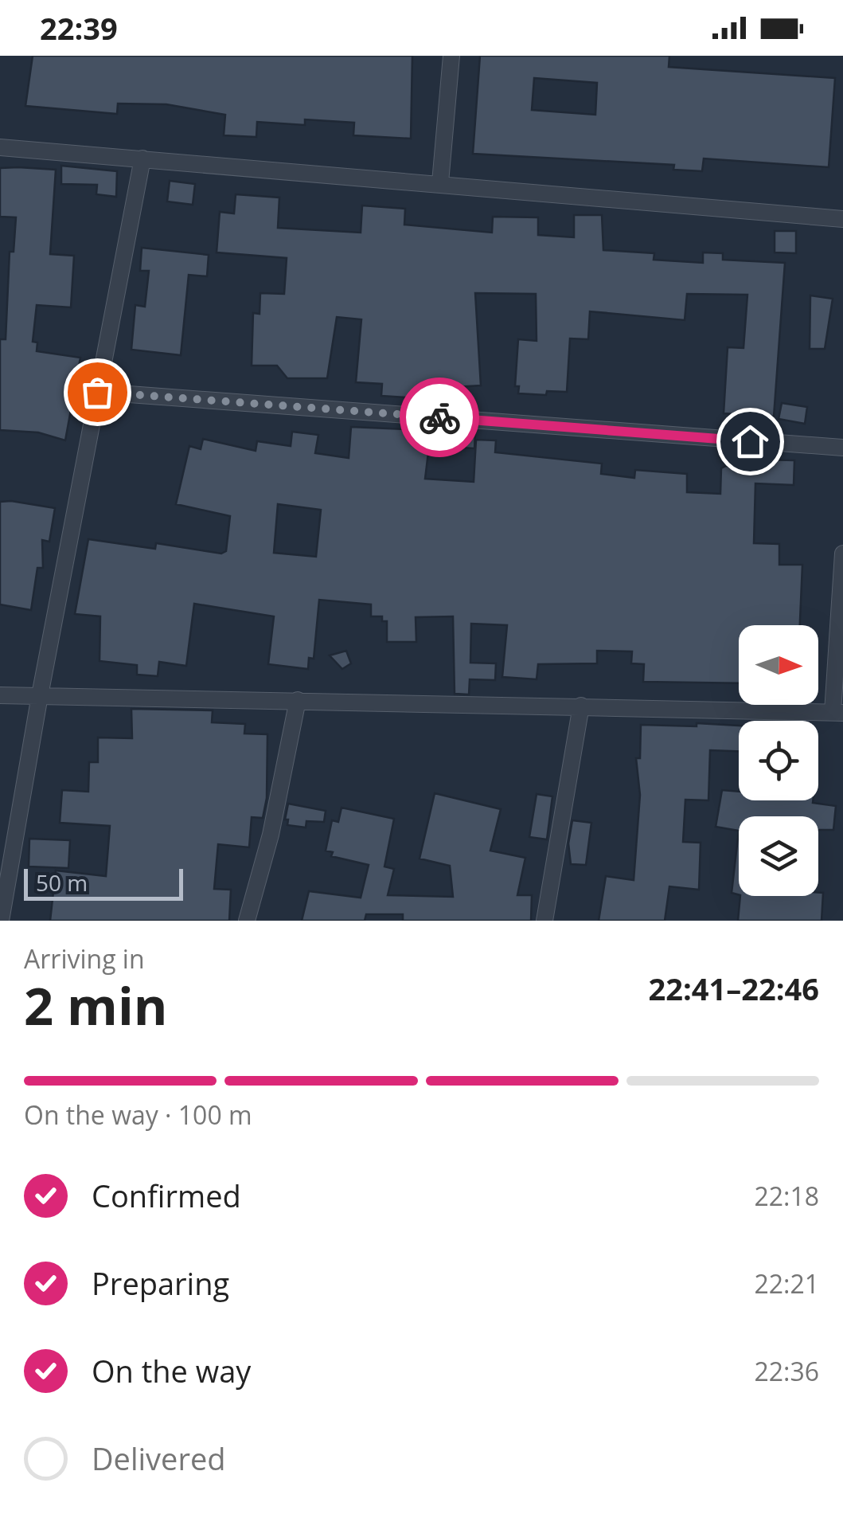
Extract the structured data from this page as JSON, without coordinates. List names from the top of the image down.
{
  "scale_bar": "50 m",
  "north": "right",
  "page": {
    "status": "22:39",
    "scale": "50 m",
    "heading": ["2 min", "Arriving in", "22:41–22:46"],
    "bar": "On the way · 100 m",
    "list": [
      ["Confirmed", "22:18"],
      ["Preparing", "22:21"],
      ["On the way", "22:36"],
      "Delivered"
    ]
  }
}
